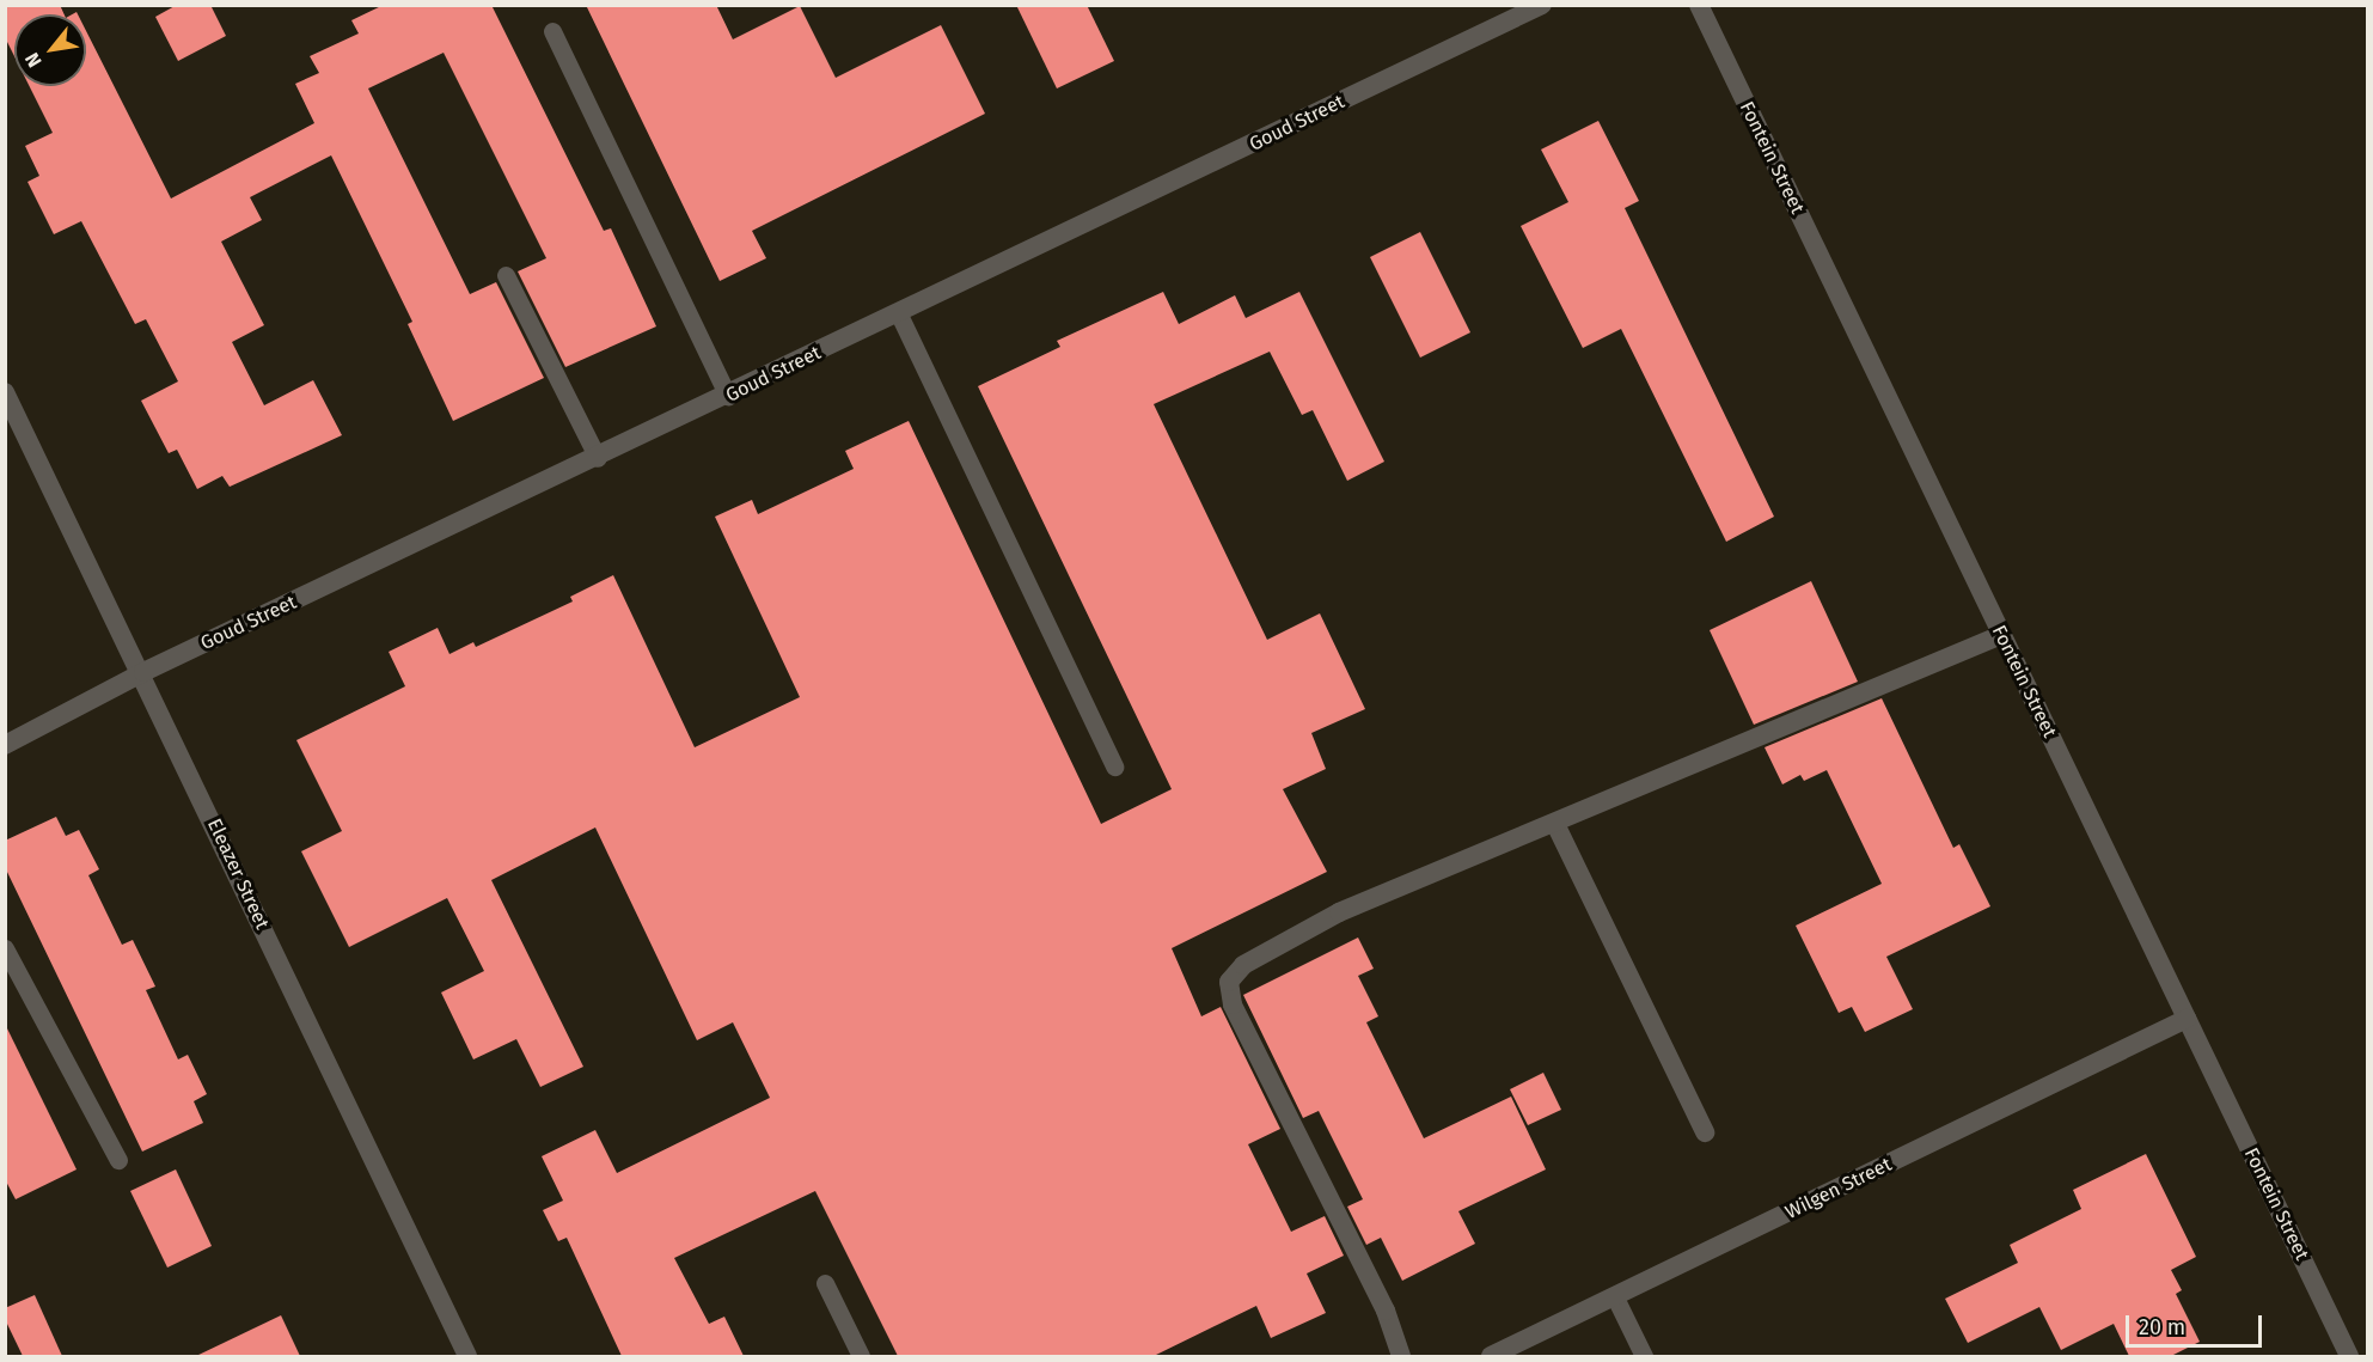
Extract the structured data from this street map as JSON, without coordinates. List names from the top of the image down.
{
  "streets": {
    "street": [
      "Goud Street",
      "Fontein Street",
      "Eleazer Street",
      "Wilgen Street"
    ]
  },
  "crossings": [
    ["Goud Street", "Eleazer Street"],
    ["Fontein Street", "Wilgen Street"]
  ],
  "scale_bar": "20 m",
  "north": "bottom left"
}
